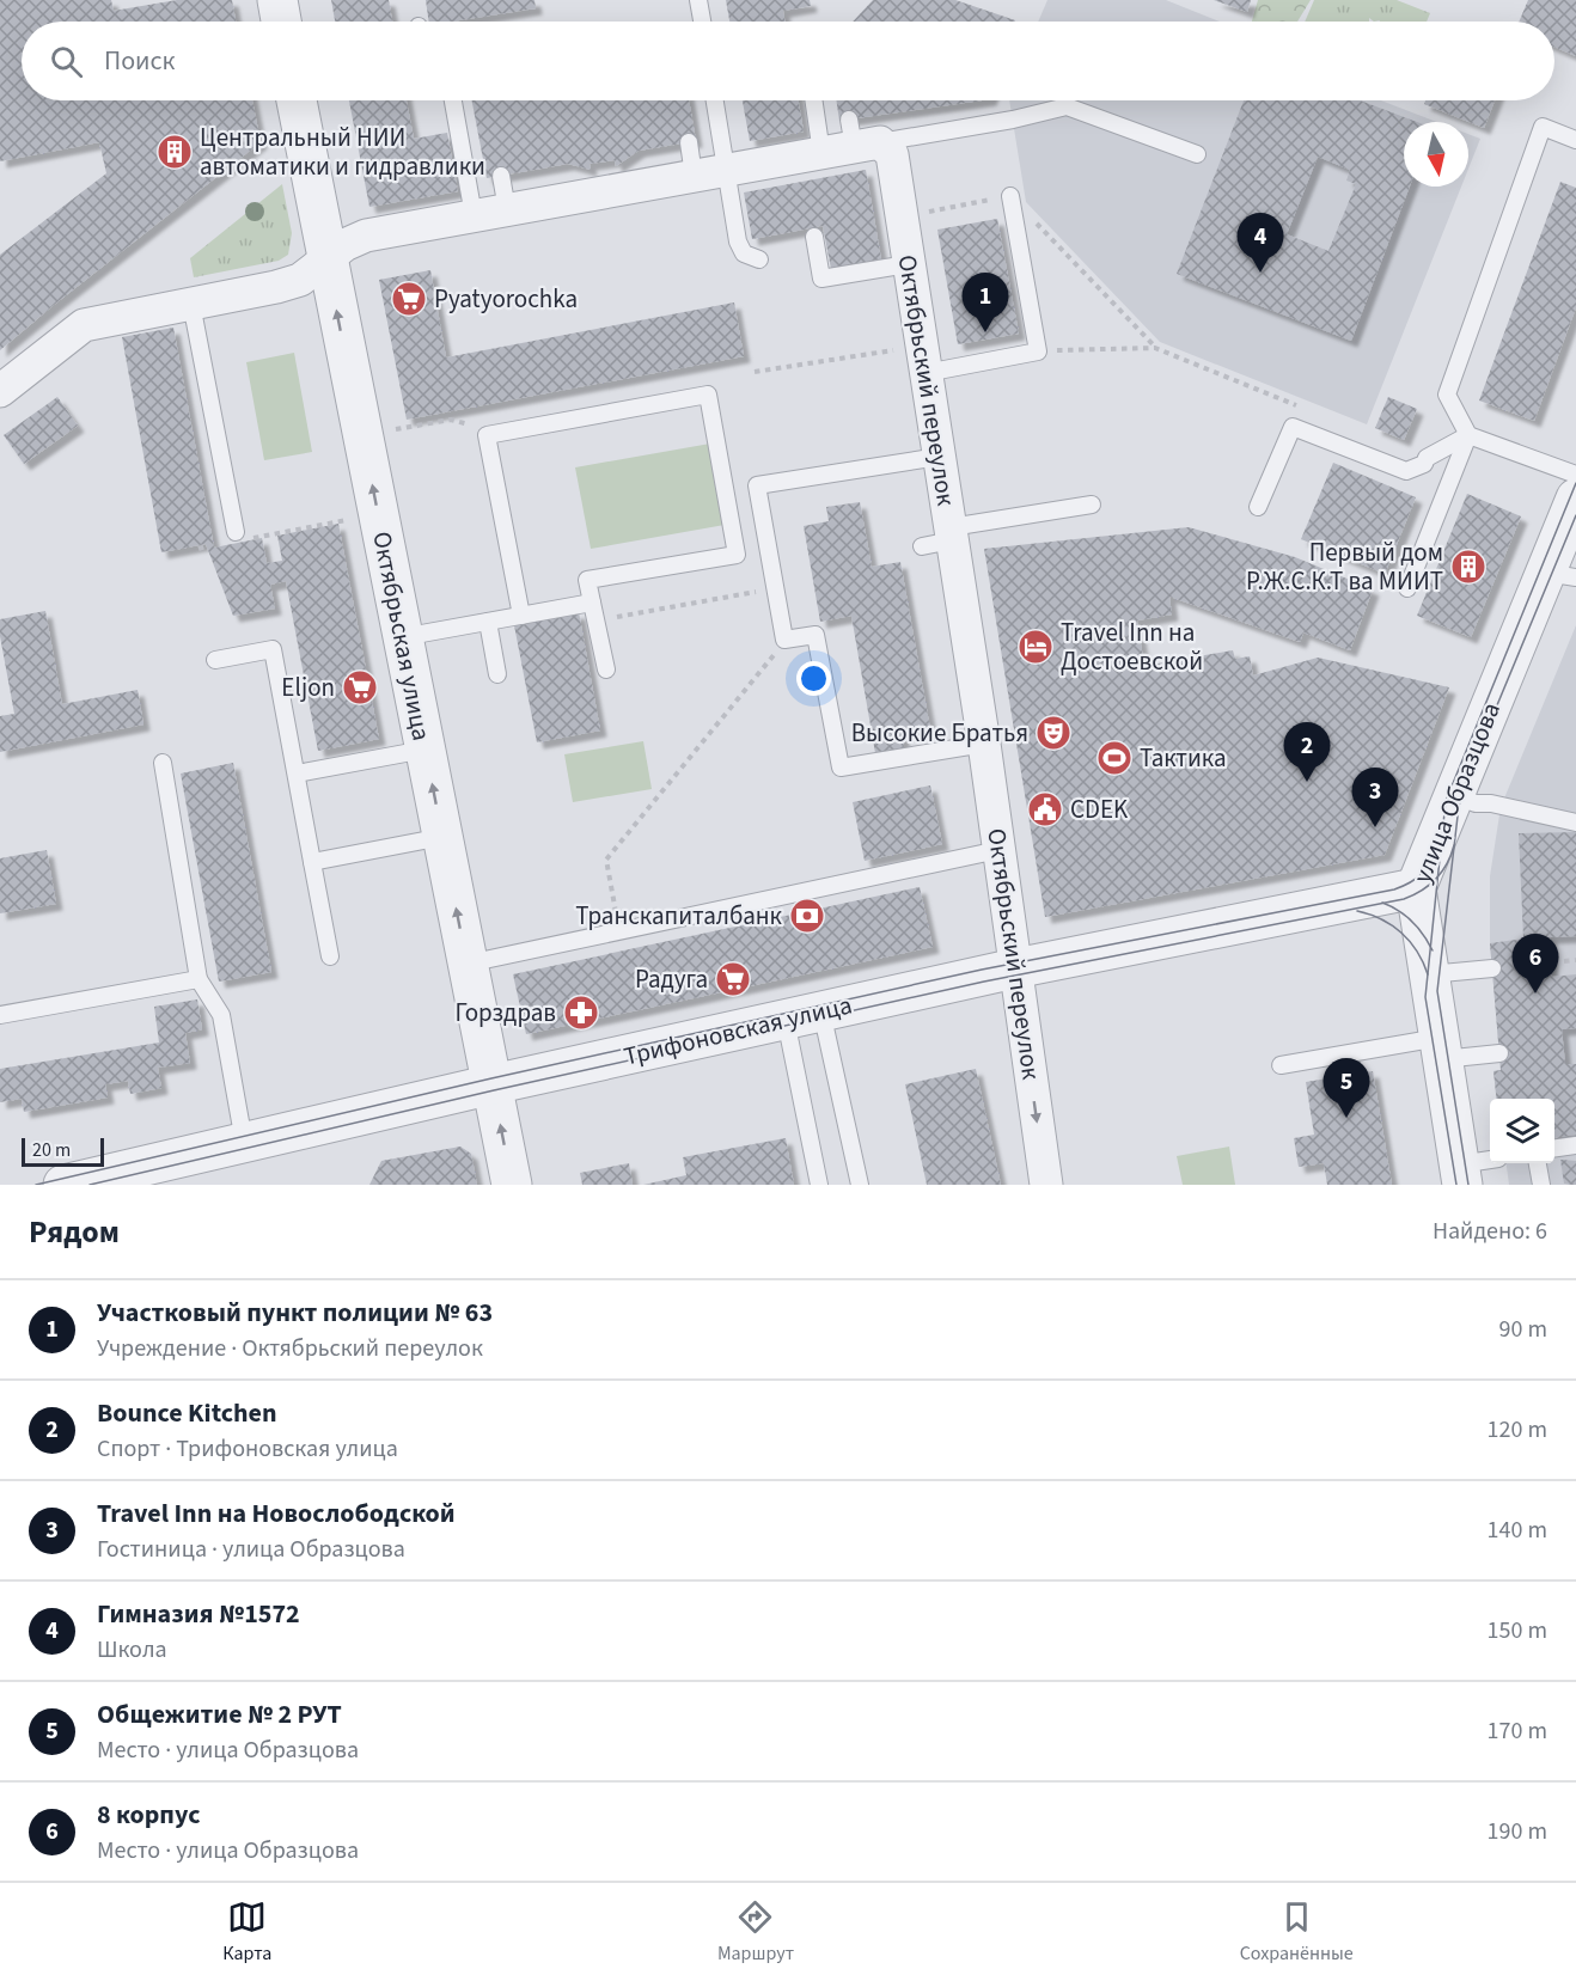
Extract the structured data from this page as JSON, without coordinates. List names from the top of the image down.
{
  "streets": {
    "street": [
      "Октябрьский переулок",
      "Октябрьская улица",
      "улица Образцова",
      "Трифоновская улица"
    ]
  },
  "crossings": [
    ["Октябрьский переулок", "Трифоновская улица"],
    ["Октябрьская улица", "Трифоновская улица"],
    ["улица Образцова", "Трифоновская улица"]
  ],
  "one_way": ["Октябрьская улица"],
  "places": {
    "building": ["Центральный НИИ автоматики и гидравлики", "Первый дом Р.Ж.С.К.Т ва МИИТ"],
    "supermarket": ["Pyatyorochka", "Eljon", "Радуга"],
    "hotel": ["Travel Inn на Достоевской"],
    "theatre": ["Высокие Братья"],
    "sports": ["Тактика"],
    "public building": ["CDEK"],
    "bank": ["Транскапиталбанк"],
    "pharmacy": ["Горздрав"]
  },
  "scale_bar": "20 m",
  "north": "bottom",
  "page": {
    "search": "Поиск",
    "pins": [
      "4",
      "1",
      "2",
      "3",
      "6",
      "5"
    ],
    "scale": "20 m",
    "heading": ["Рядом", "Найдено: 6"],
    "list": [
      {
        "mark": "1",
        "name": "Участковый пункт полиции № 63",
        "note": "Учреждение · Октябрьский переулок",
        "value": "90 m"
      },
      {
        "mark": "2",
        "name": "Bounce Kitchen",
        "note": "Спорт · Трифоновская улица",
        "value": "120 m"
      },
      {
        "mark": "3",
        "name": "Travel Inn на Новослободской",
        "note": "Гостиница · улица Образцова",
        "value": "140 m"
      },
      {
        "mark": "4",
        "name": "Гимназия №1572",
        "note": "Школа",
        "value": "150 m"
      },
      {
        "mark": "5",
        "name": "Общежитие № 2 РУТ",
        "note": "Место · улица Образцова",
        "value": "170 m"
      },
      {
        "mark": "6",
        "name": "8 корпус",
        "note": "Место · улица Образцова",
        "value": "190 m"
      }
    ],
    "nav": ["Карта", "Маршрут", "Сохранённые"]
  }
}
